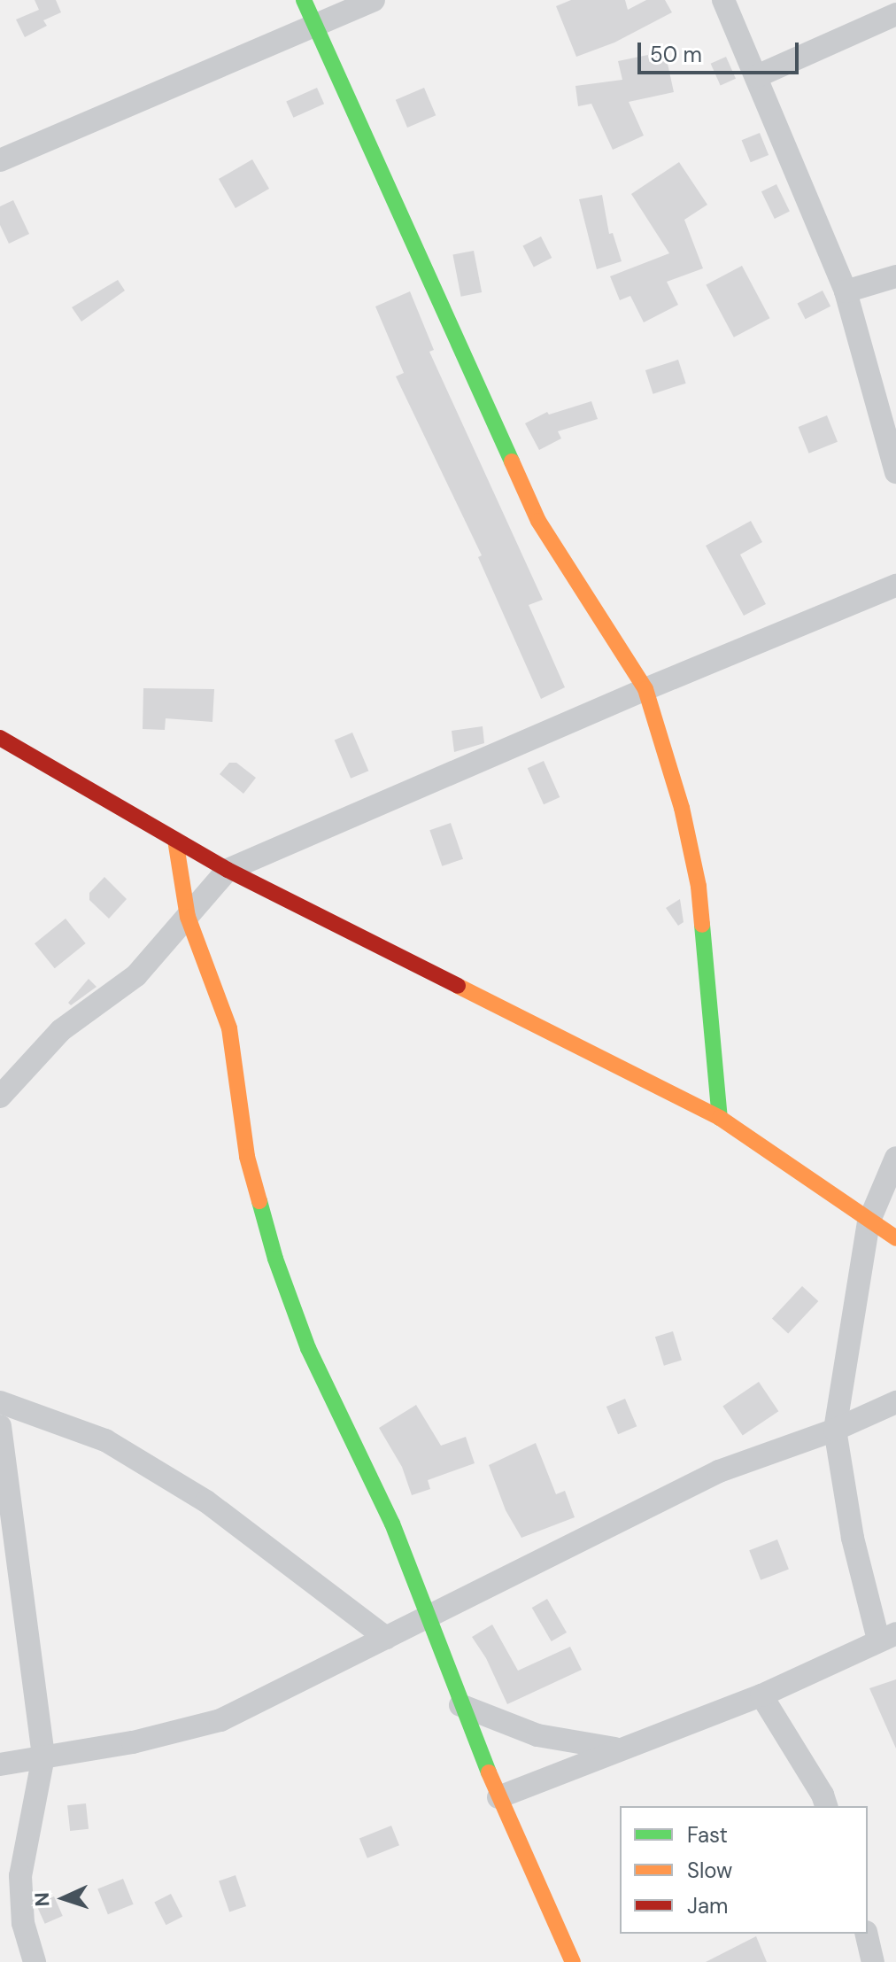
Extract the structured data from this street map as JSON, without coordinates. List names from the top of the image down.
{
  "legend": ["Fast", "Slow", "Jam"],
  "scale_bar": "50 m",
  "north": "left"
}
